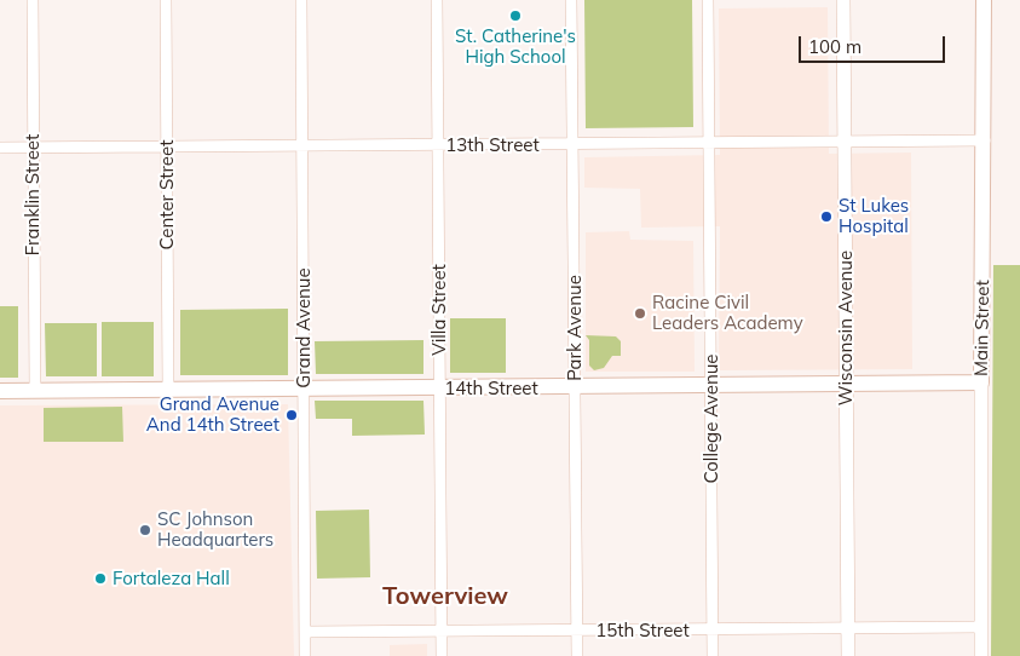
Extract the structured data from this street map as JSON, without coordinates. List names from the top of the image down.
{
  "streets": {
    "main road": ["Main Street", "14th Street"],
    "street": [
      "13th Street",
      "Franklin Street",
      "Center Street",
      "Villa Street",
      "Grand Avenue",
      "Park Avenue",
      "Wisconsin Avenue",
      "College Avenue",
      "15th Street"
    ]
  },
  "crossings": [
    ["13th Street", "Franklin Street"],
    ["13th Street", "Center Street"],
    ["13th Street", "Villa Street"],
    ["13th Street", "Grand Avenue"],
    ["13th Street", "Park Avenue"],
    ["13th Street", "Wisconsin Avenue"],
    ["13th Street", "Main Street"],
    ["13th Street", "College Avenue"],
    ["Franklin Street", "14th Street"],
    ["Center Street", "14th Street"],
    ["Villa Street", "14th Street"],
    ["Villa Street", "15th Street"],
    ["Grand Avenue", "14th Street"],
    ["Grand Avenue", "15th Street"],
    ["Park Avenue", "14th Street"],
    ["Park Avenue", "15th Street"],
    ["Wisconsin Avenue", "14th Street"],
    ["Wisconsin Avenue", "15th Street"],
    ["Main Street", "14th Street"],
    ["Main Street", "15th Street"],
    ["14th Street", "College Avenue"],
    ["College Avenue", "15th Street"]
  ],
  "districts": ["Towerview"],
  "places": [
    "St. Catherine's High School",
    "St Lukes Hospital",
    "Racine Civil Leaders Academy",
    "Grand Avenue And 14th Street",
    "SC Johnson Headquarters",
    "Fortaleza Hall"
  ],
  "scale_bar": "100 m"
}
